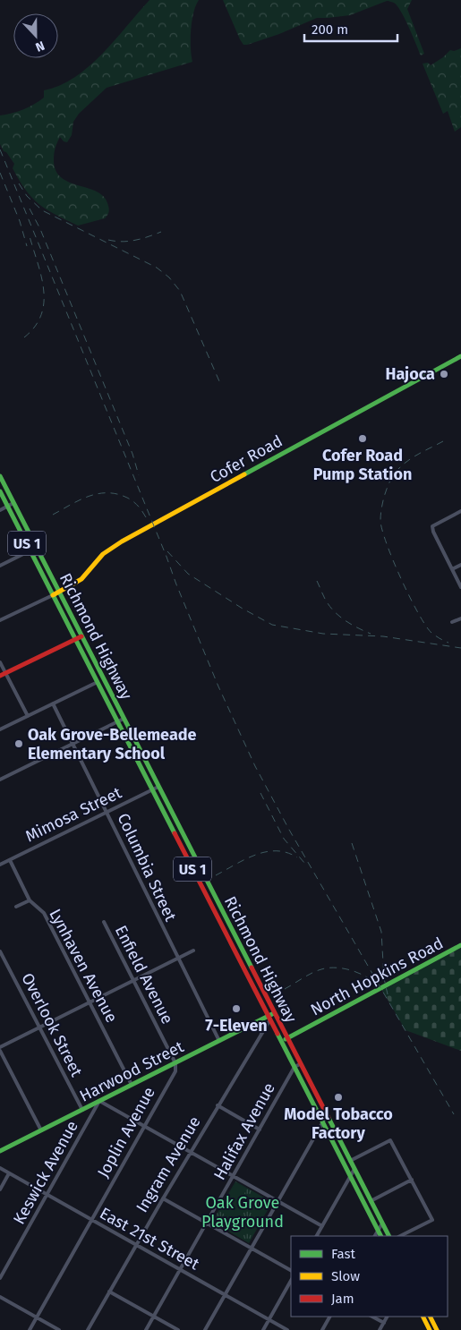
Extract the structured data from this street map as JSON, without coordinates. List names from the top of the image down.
{
  "streets": {
    "main road": [
      "Cofer Road",
      "US 1",
      "Richmond Highway",
      "North Hopkins Road",
      "Harwood Street"
    ],
    "street": [
      "Mimosa Street",
      "Columbia Street",
      "Lynhaven Avenue",
      "Enfield Avenue",
      "Overlook Street",
      "Halifax Avenue",
      "Joplin Avenue",
      "Ingram Avenue",
      "Keswick Avenue",
      "East 21st Street"
    ]
  },
  "crossings": [
    ["Cofer Road", "Richmond Highway"],
    ["Richmond Highway", "Mimosa Street"],
    ["Richmond Highway", "North Hopkins Road"],
    ["Richmond Highway", "Harwood Street"],
    ["Richmond Highway", "Halifax Avenue"],
    ["Richmond Highway", "Ingram Avenue"],
    ["Mimosa Street", "Columbia Street"],
    ["Mimosa Street", "Lynhaven Avenue"],
    ["Columbia Street", "Harwood Street"],
    ["Lynhaven Avenue", "Harwood Street"],
    ["Enfield Avenue", "Harwood Street"],
    ["Enfield Avenue", "Joplin Avenue"],
    ["Overlook Street", "Harwood Street"],
    ["Harwood Street", "Joplin Avenue"],
    ["Harwood Street", "Ingram Avenue"],
    ["Harwood Street", "Keswick Avenue"],
    ["Halifax Avenue", "East 21st Street"],
    ["Joplin Avenue", "East 21st Street"],
    ["Ingram Avenue", "East 21st Street"],
    ["Keswick Avenue", "East 21st Street"]
  ],
  "parks": ["Oak Grove Playground"],
  "places": [
    "Hajoca",
    "Cofer Road Pump Station",
    "Oak Grove-Bellemeade Elementary School",
    "7-Eleven",
    "Model Tobacco Factory"
  ],
  "legend": ["Fast", "Slow", "Jam"],
  "scale_bar": "200 m",
  "north": "bottom"
}
